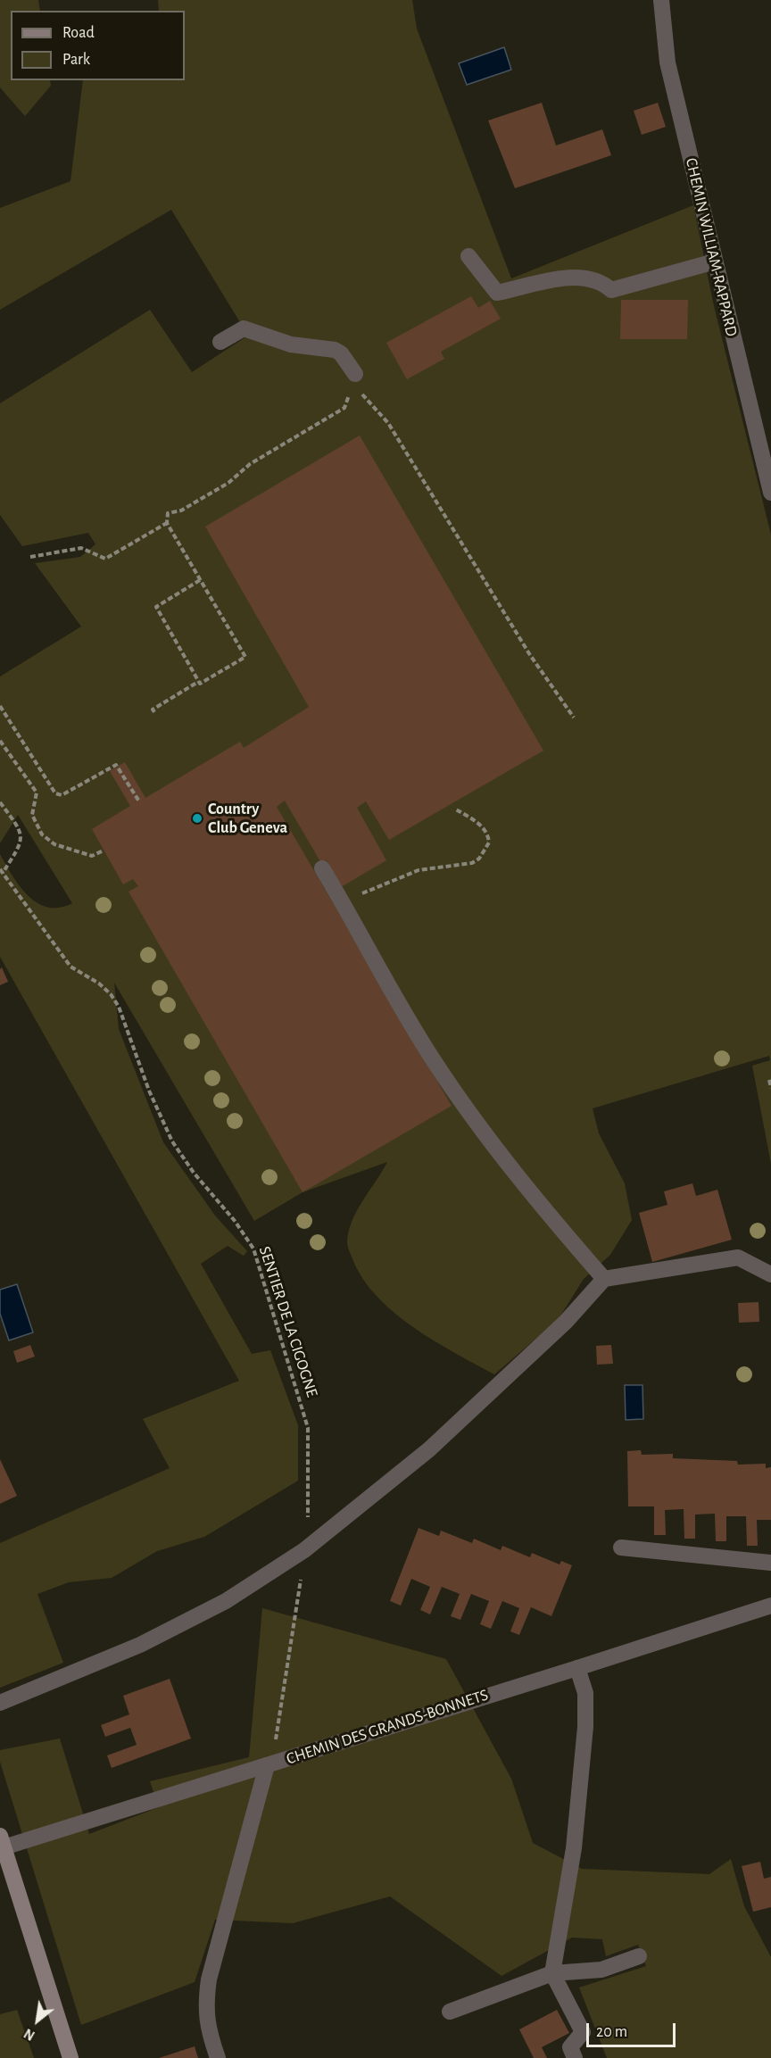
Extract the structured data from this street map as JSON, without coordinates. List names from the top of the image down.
{
  "streets": {
    "street": ["CHEMIN WILLIAM-RAPPARD", "CHEMIN DES GRANDS-BONNETS"],
    "path": ["SENTIER DE LA CIGOGNE"]
  },
  "crossings": [
    ["SENTIER DE LA CIGOGNE", "CHEMIN DES GRANDS-BONNETS"]
  ],
  "places": ["Country Club Geneva"],
  "legend": ["Road", "Park"],
  "scale_bar": "20 m",
  "north": "bottom left"
}
